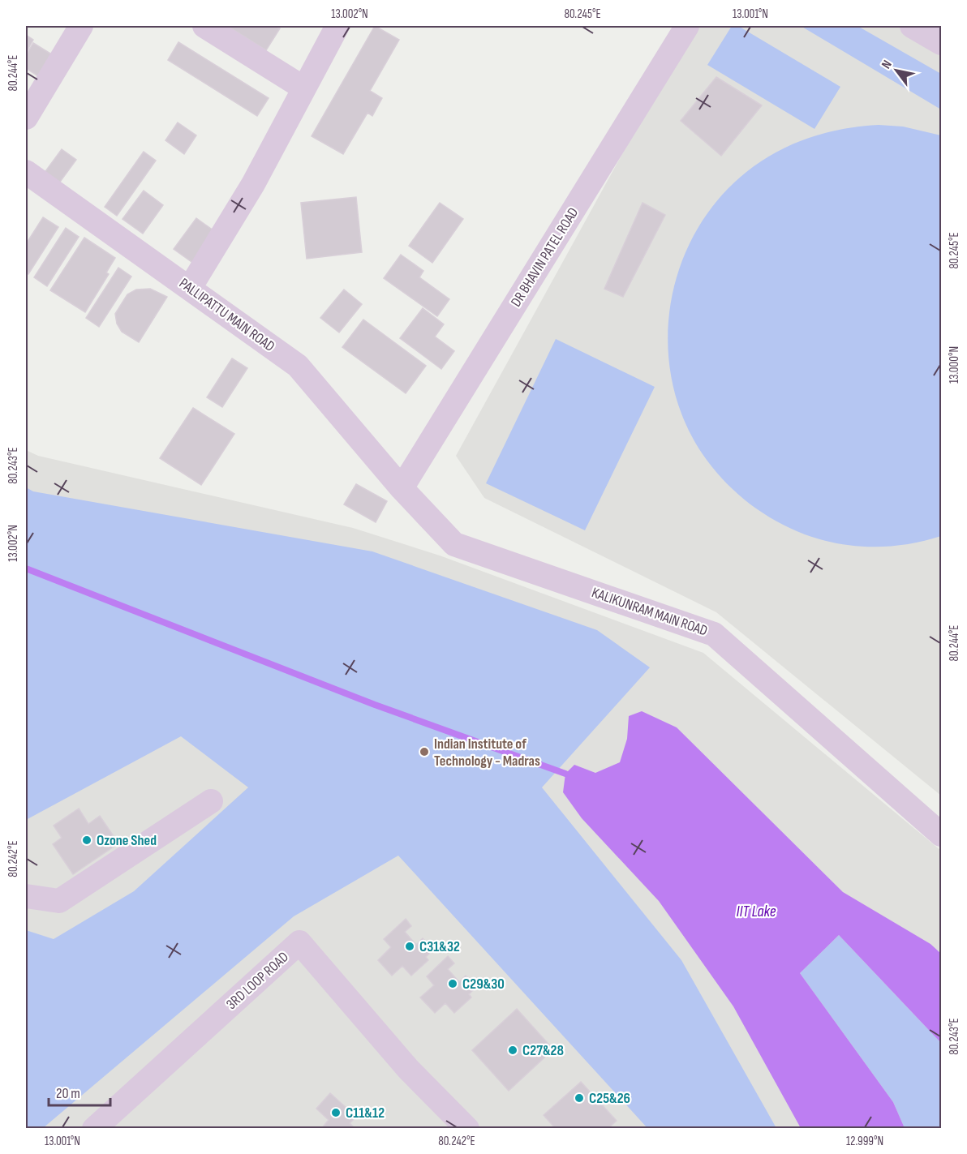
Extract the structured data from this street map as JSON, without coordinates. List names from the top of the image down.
{
  "streets": {
    "street": [
      "DR BHAVIN PATEL ROAD",
      "PALLIPATTU MAIN ROAD",
      "KALIKUNRAM MAIN ROAD",
      "3RD LOOP ROAD"
    ]
  },
  "crossings": [
    ["DR BHAVIN PATEL ROAD", "PALLIPATTU MAIN ROAD"],
    ["DR BHAVIN PATEL ROAD", "KALIKUNRAM MAIN ROAD"],
    ["PALLIPATTU MAIN ROAD", "KALIKUNRAM MAIN ROAD"]
  ],
  "water": ["IIT Lake"],
  "places": [
    "Indian Institute of Technology - Madras",
    "Ozone Shed",
    "C31&32",
    "C29&30",
    "C27&28",
    "C25&26",
    "C11&12"
  ],
  "scale_bar": "20 m",
  "north": "top left",
  "coordinates": [
    "13.002°N",
    "80.245°E",
    "13.001°N",
    "80.244°E",
    "13.000°N",
    "80.243°E",
    "80.242°E",
    "12.999°N"
  ]
}
